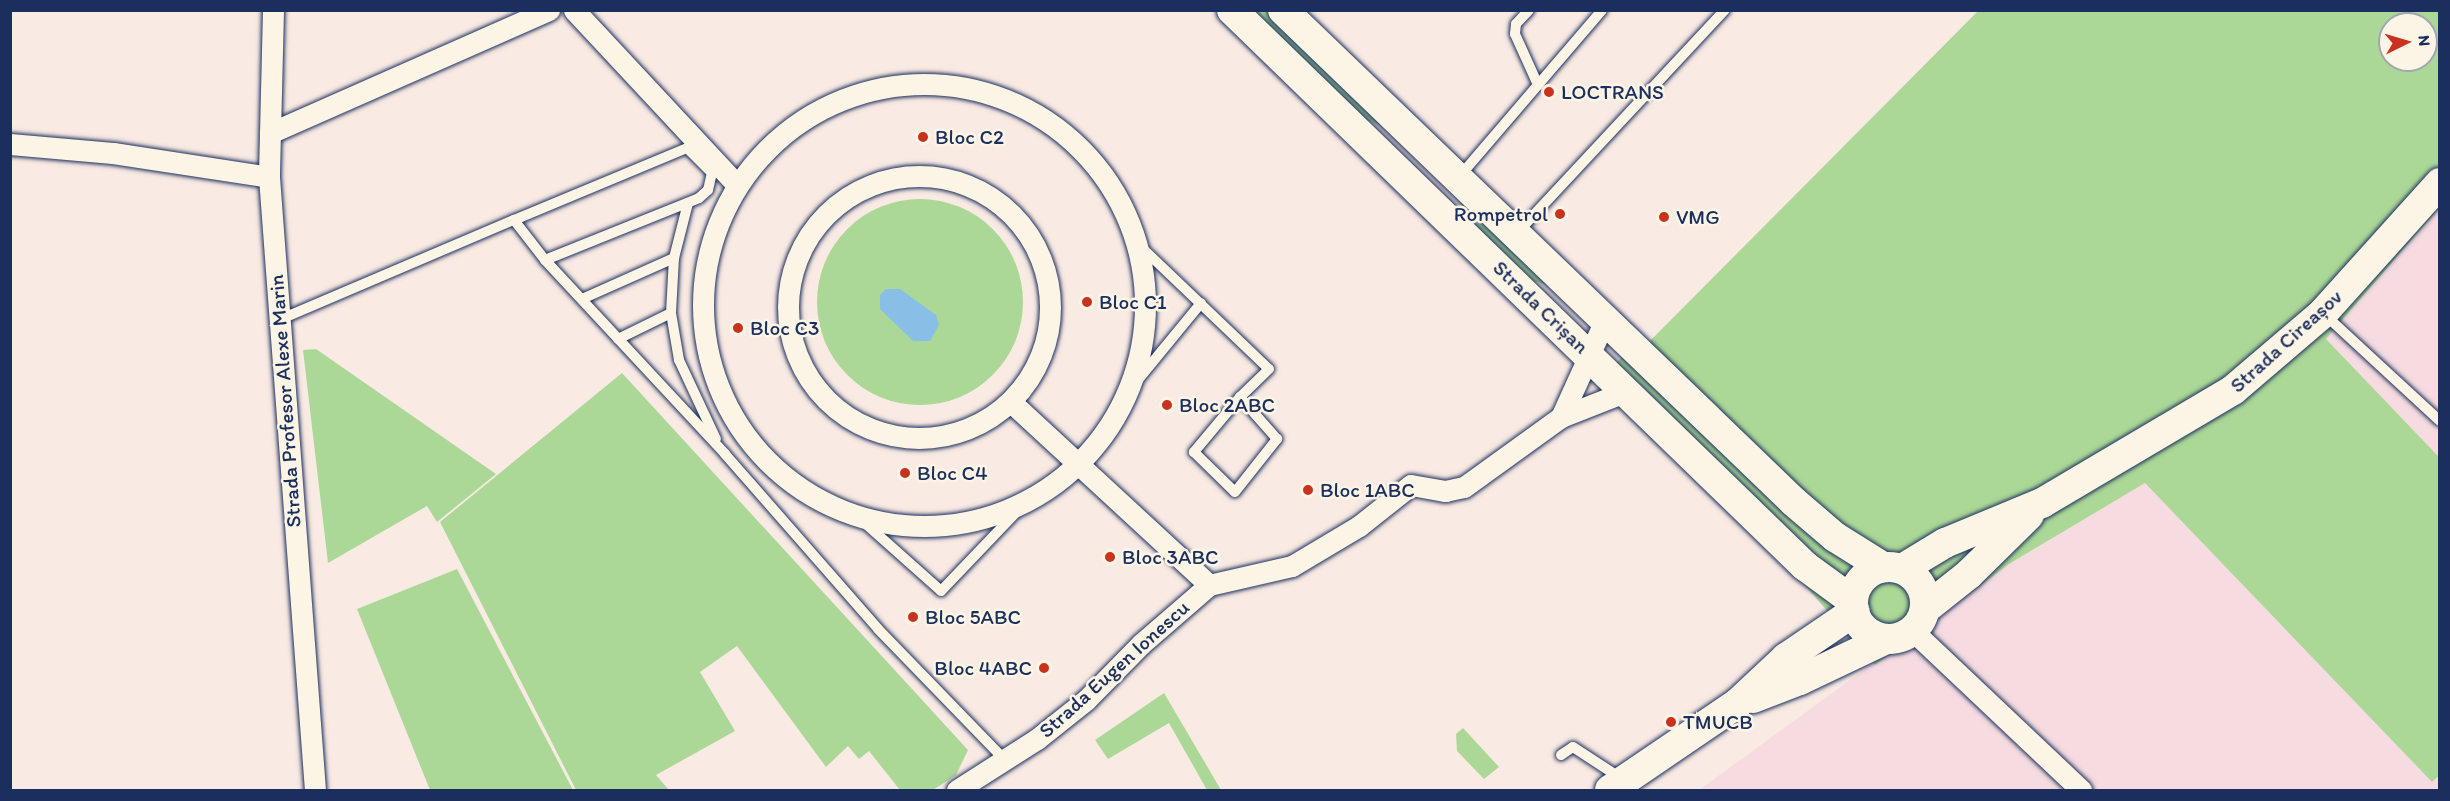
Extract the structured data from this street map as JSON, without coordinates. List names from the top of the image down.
{
  "streets": {
    "main road": ["Strada Crișan", "Strada Cireașov"],
    "street": ["Strada Profesor Alexe Marin", "Strada Eugen Ionescu"]
  },
  "crossings": [
    ["Strada Crișan", "Strada Cireașov"],
    ["Strada Crișan", "Strada Eugen Ionescu"]
  ],
  "places": [
    "LOCTRANS",
    "Bloc C2",
    "Rompetrol",
    "VMG",
    "Bloc C1",
    "Bloc C3",
    "Bloc 2ABC",
    "Bloc C4",
    "Bloc 1ABC",
    "Bloc 3ABC",
    "Bloc 5ABC",
    "Bloc 4ABC",
    "TMUCB"
  ],
  "north": "right"
}
